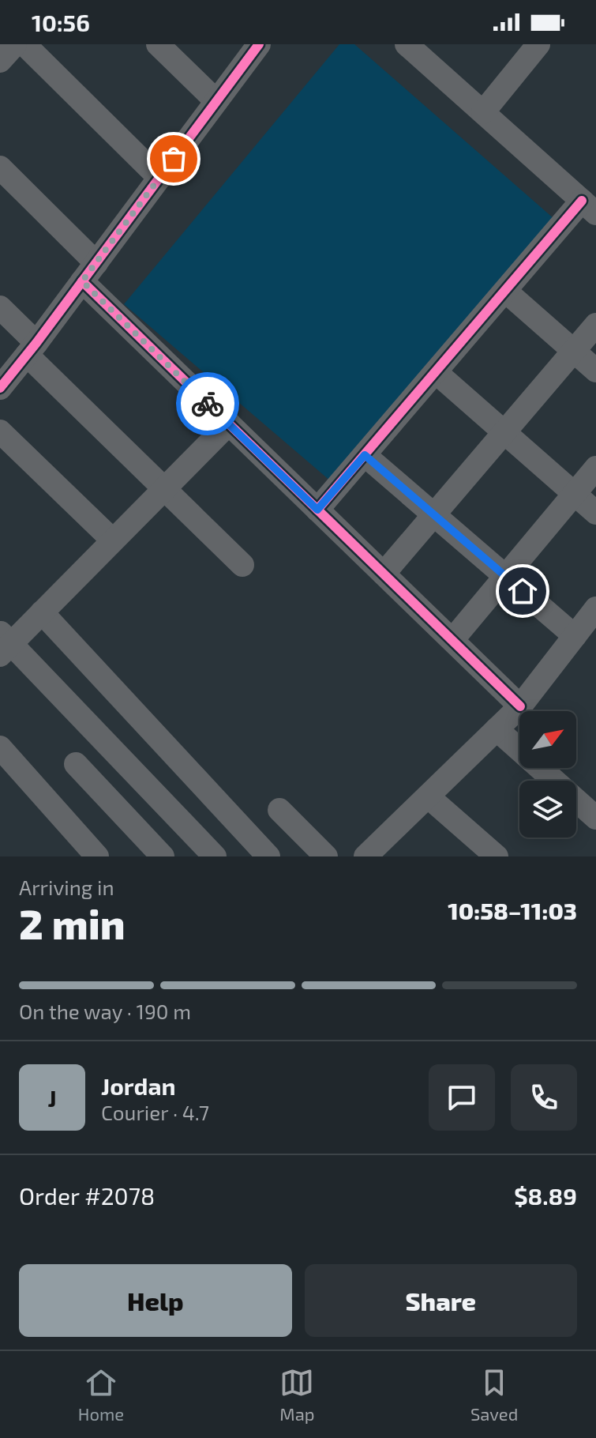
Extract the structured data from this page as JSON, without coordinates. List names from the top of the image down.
{
  "north": "top right",
  "page": {
    "status": "10:56",
    "heading": ["2 min", "Arriving in", "10:58–11:03"],
    "panel": [
      "Jordan",
      "Courier · 4.7",
      "Order #2078",
      "$8.89"
    ],
    "bar": "On the way · 190 m",
    "round": "J",
    "buttons": ["Help", "Share"],
    "tabs": ["Home", "Map", "Saved"]
  }
}
